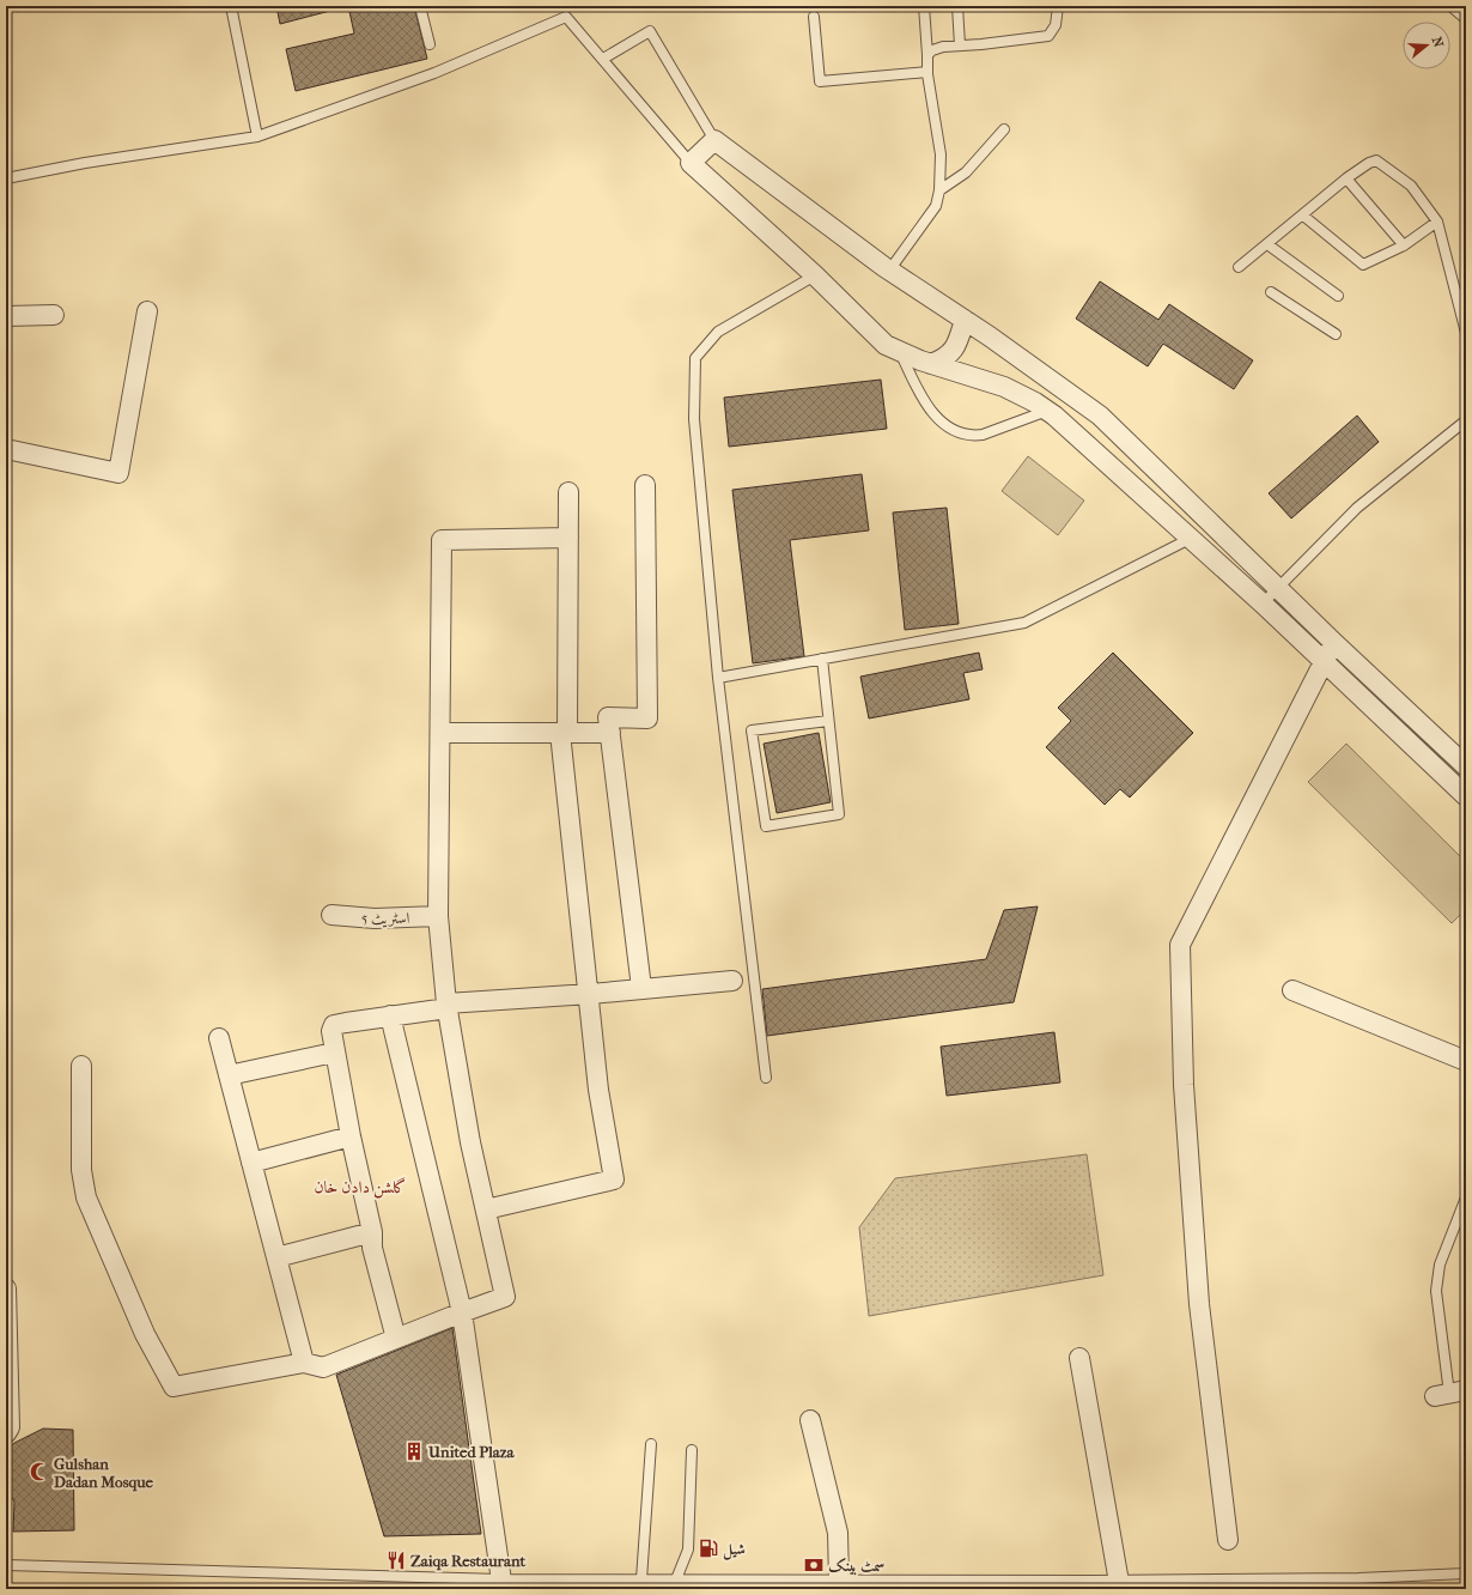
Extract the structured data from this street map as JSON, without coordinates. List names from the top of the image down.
{
  "streets": {
    "street": ["اسٹریٹ 5"]
  },
  "districts": ["گلشن دادن خان"],
  "places": {
    "building": ["United Plaza"],
    "mosque": ["Gulshan Dadan Mosque"],
    "fuel station": ["شیل"],
    "restaurant": ["Zaiqa Restaurant"],
    "bank": ["سمٹ بینک"]
  },
  "north": "right"
}
